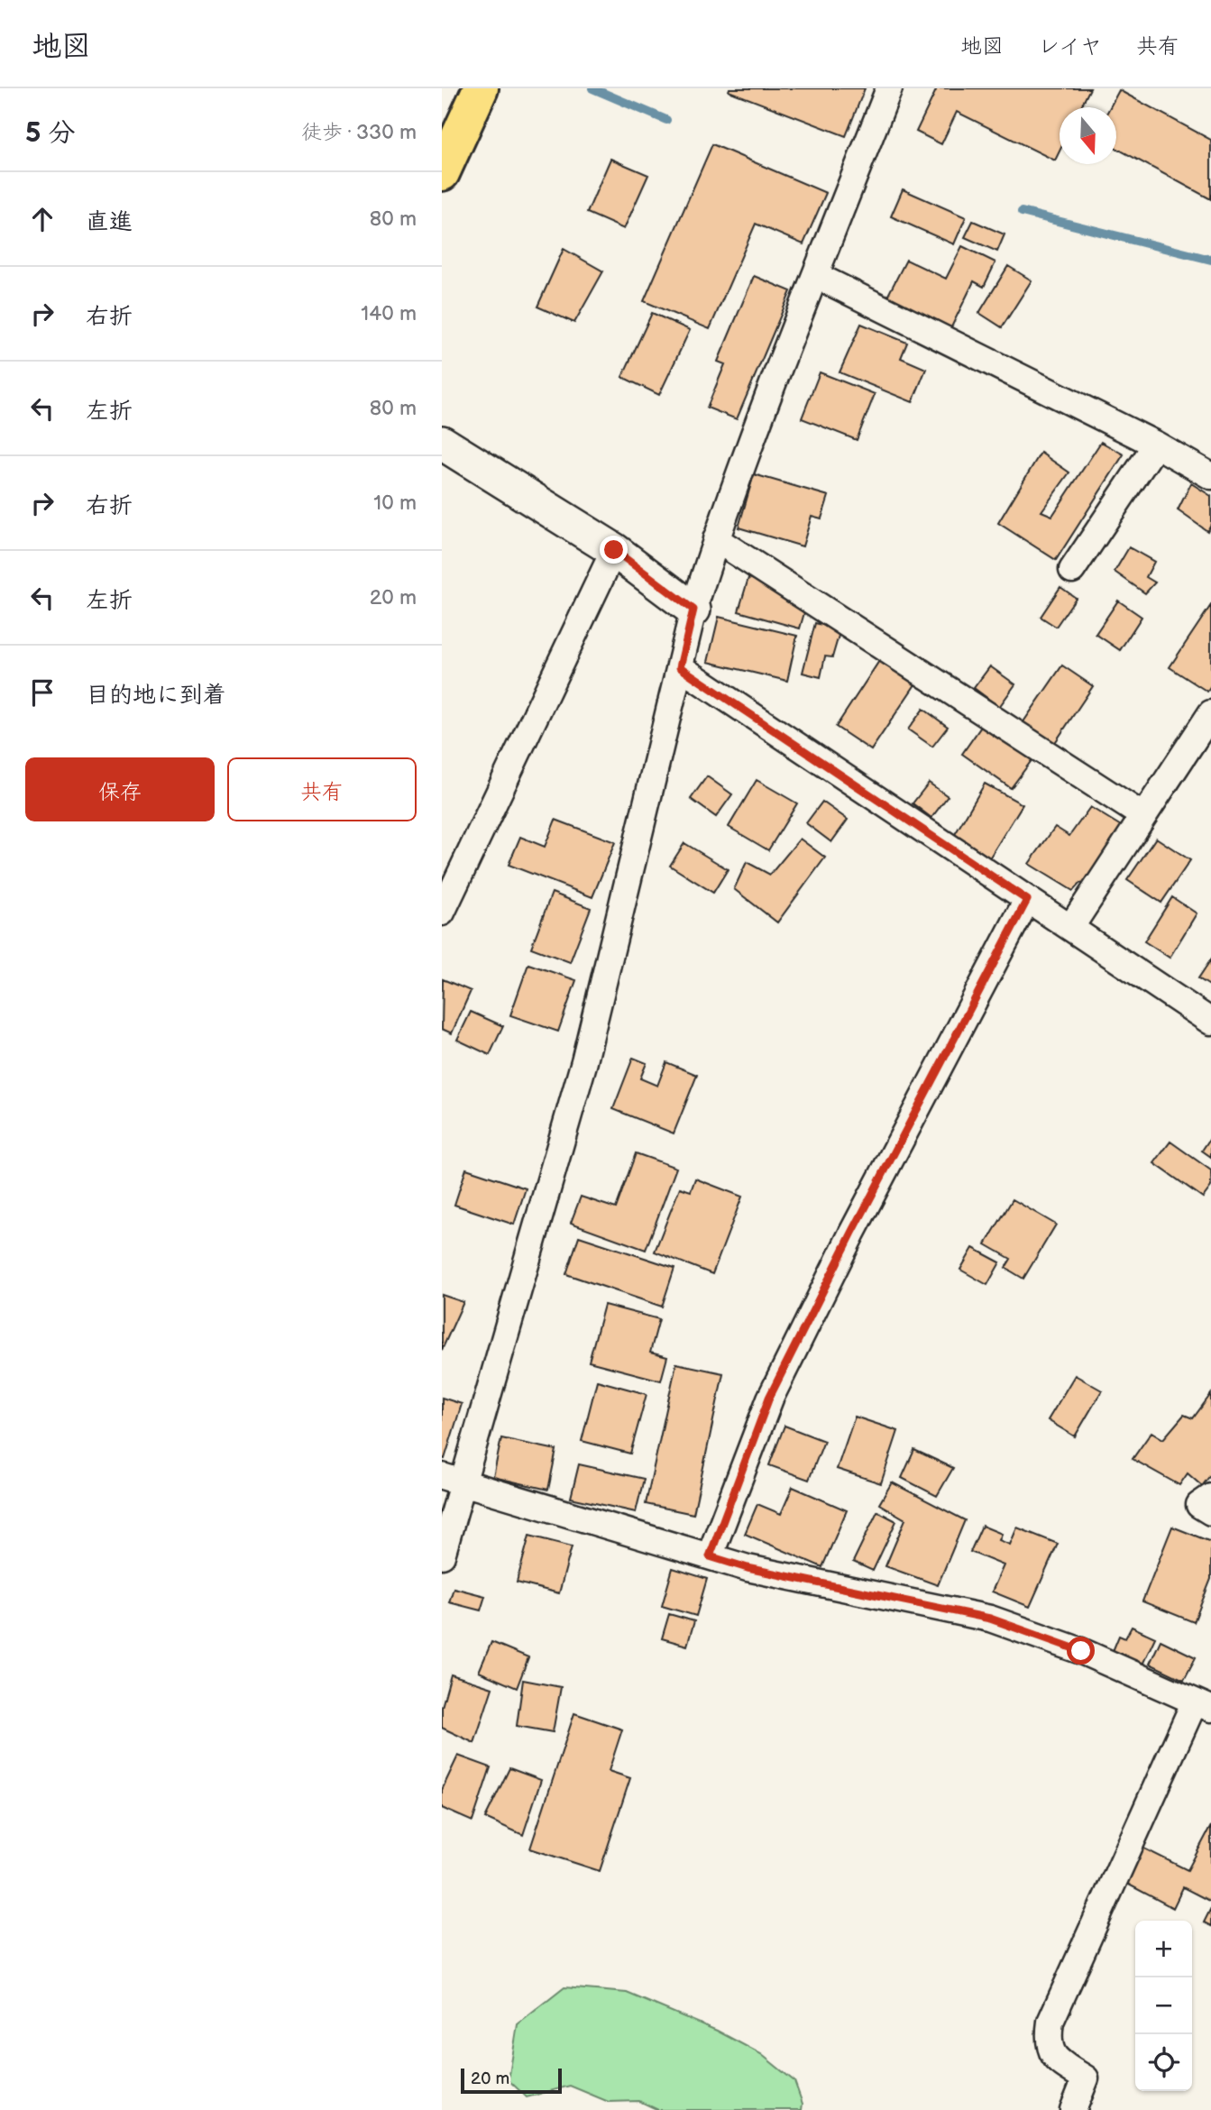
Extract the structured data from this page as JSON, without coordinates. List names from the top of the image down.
{
  "scale_bar": "20 m",
  "north": "bottom",
  "page": {
    "header": "地図",
    "nav": ["地図", "レイヤ", "共有"],
    "heading": ["5 分", "徒歩 · 330 m"],
    "list": [
      ["直進", "80 m"],
      ["右折", "140 m"],
      ["左折", "80 m"],
      ["右折", "10 m"],
      ["左折", "20 m"],
      "目的地に到着"
    ],
    "buttons": ["保存", "共有"],
    "map_buttons": ["+", "−"],
    "scale": "20 m"
  }
}
